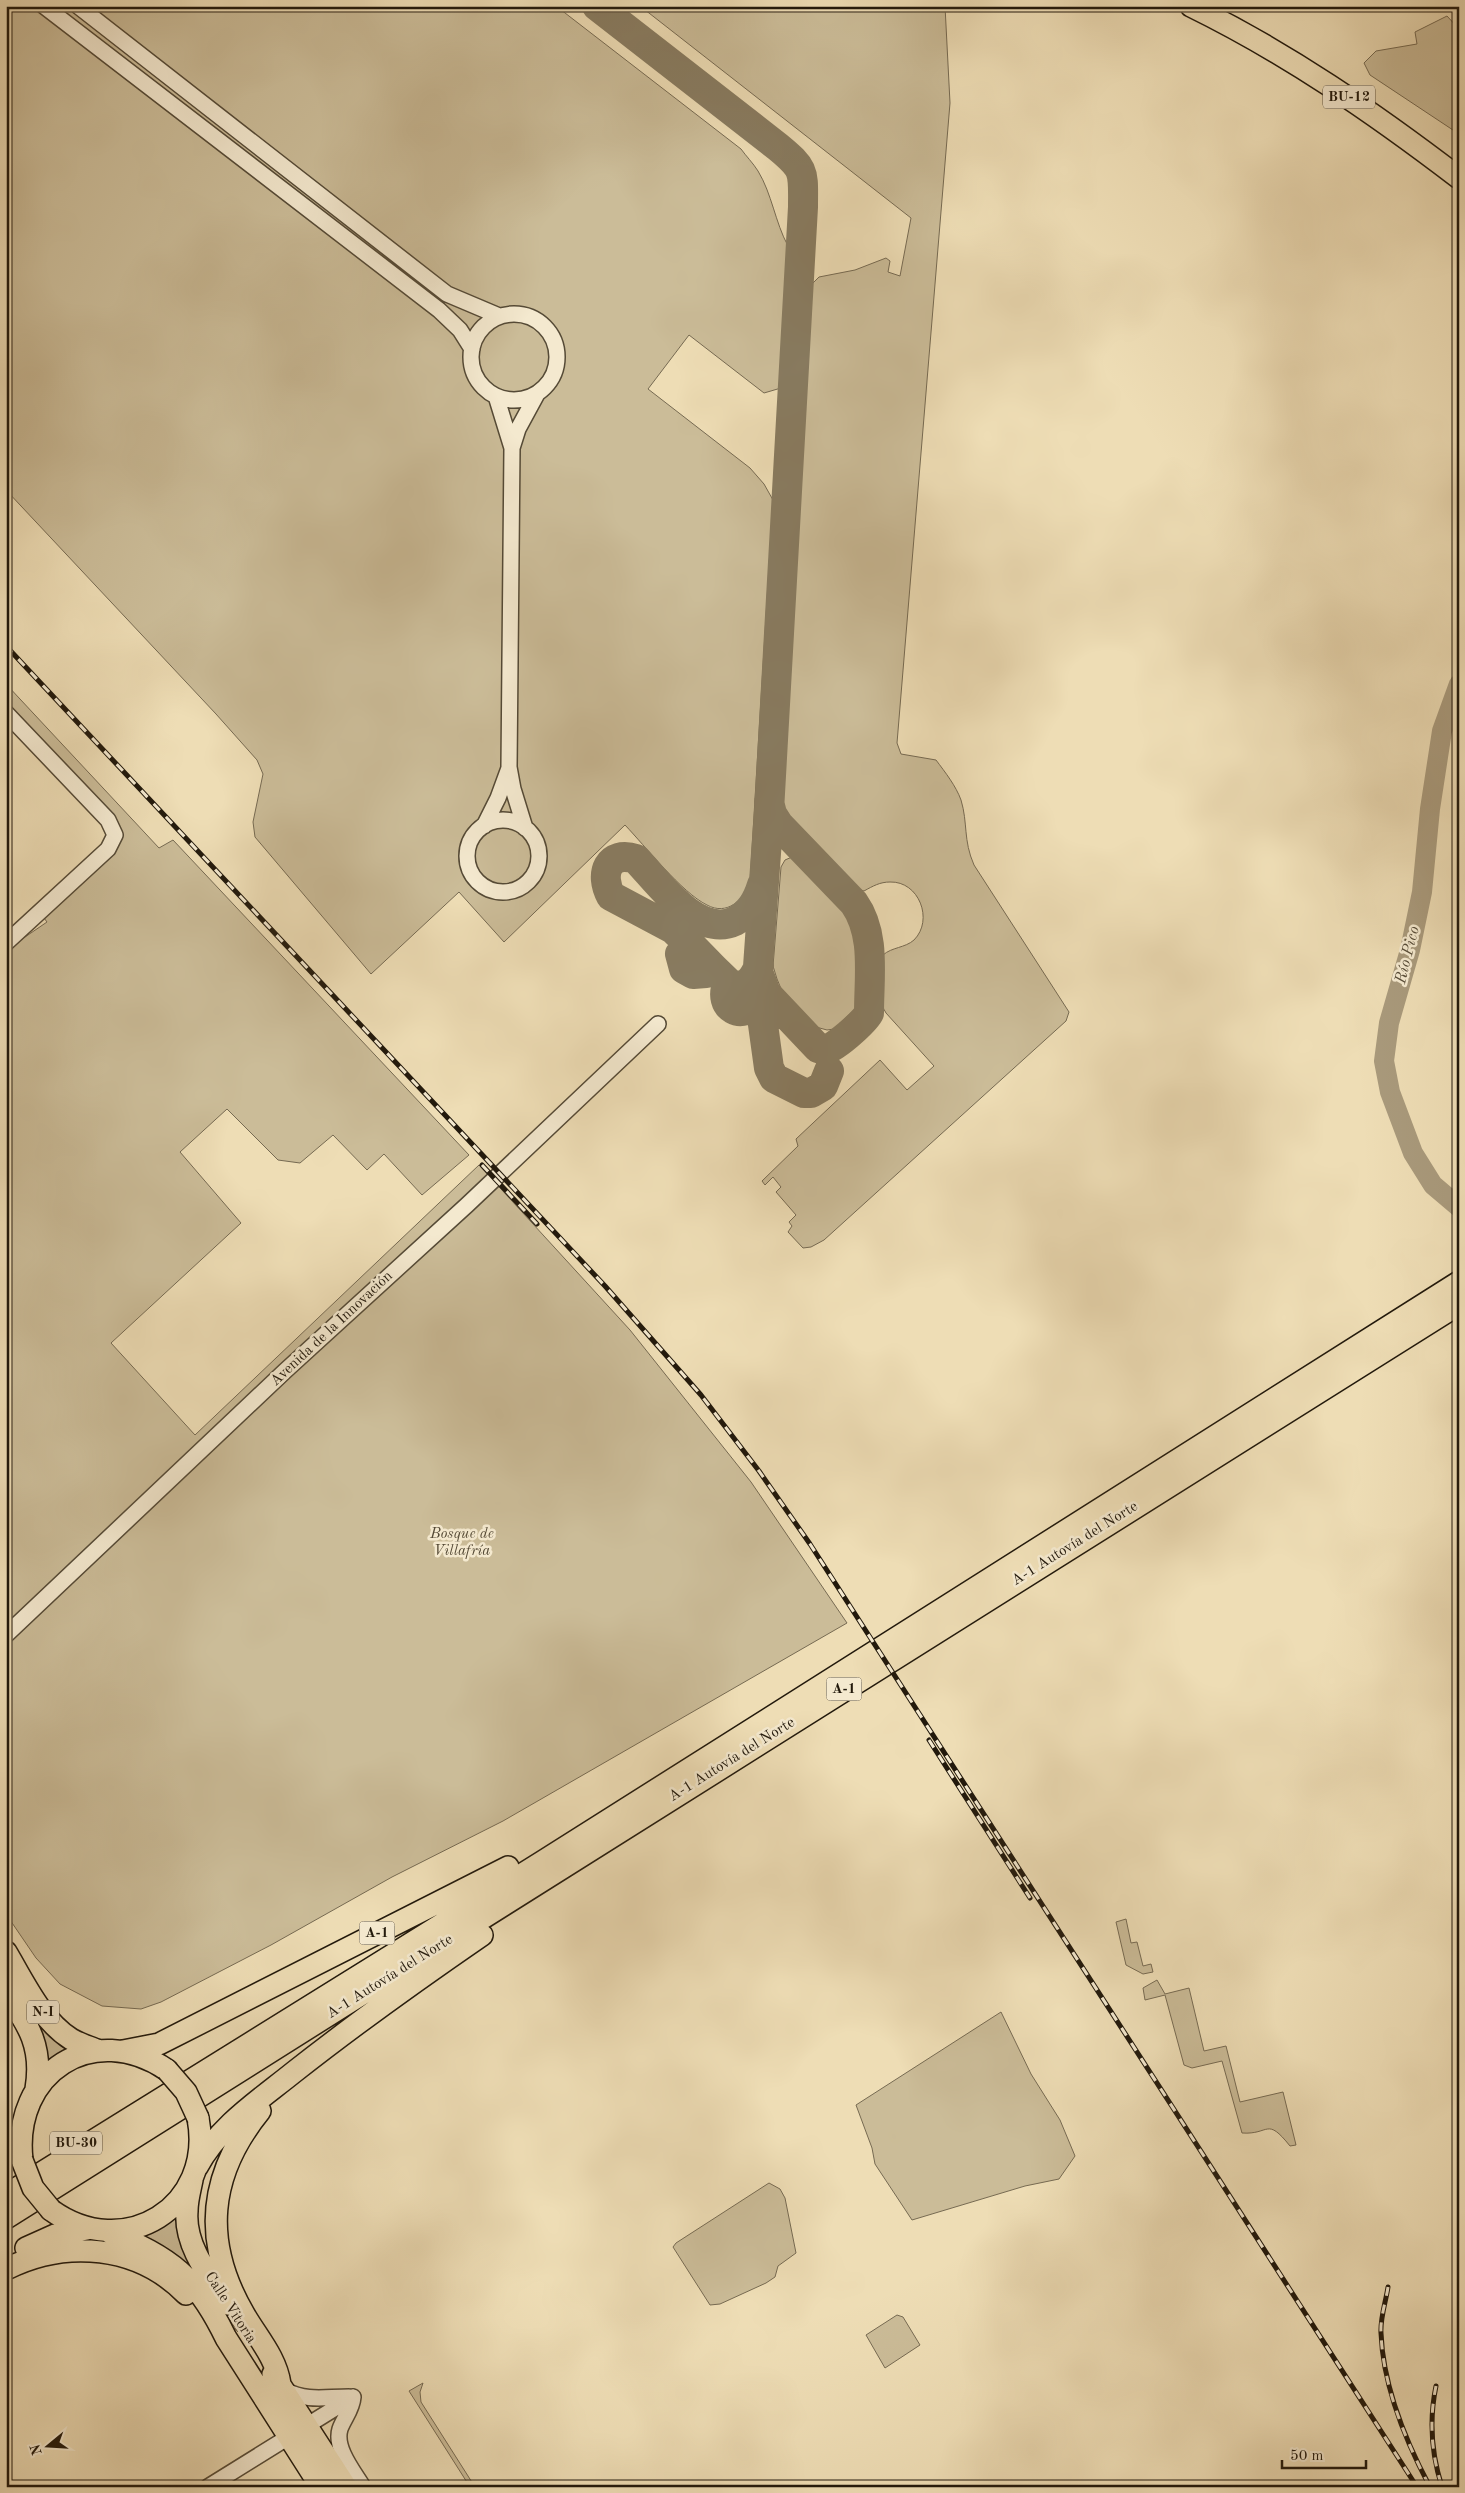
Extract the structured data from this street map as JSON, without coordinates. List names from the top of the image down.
{
  "streets": {
    "highway": [
      "BU-12",
      "A-1 Autovía del Norte",
      "A-1",
      "N-I",
      "BU-30",
      "Calle Vitoria"
    ],
    "street": ["Avenida de la Innovación"]
  },
  "crossings": [
    ["A-1 Autovía del Norte", "A-1"],
    ["A-1 Autovía del Norte", "BU-30"],
    ["A-1", "N-I"],
    ["N-I", "Calle Vitoria"]
  ],
  "water": ["Río Pico"],
  "parks": ["Bosque de Villafría"],
  "scale_bar": "50 m",
  "north": "left"
}
